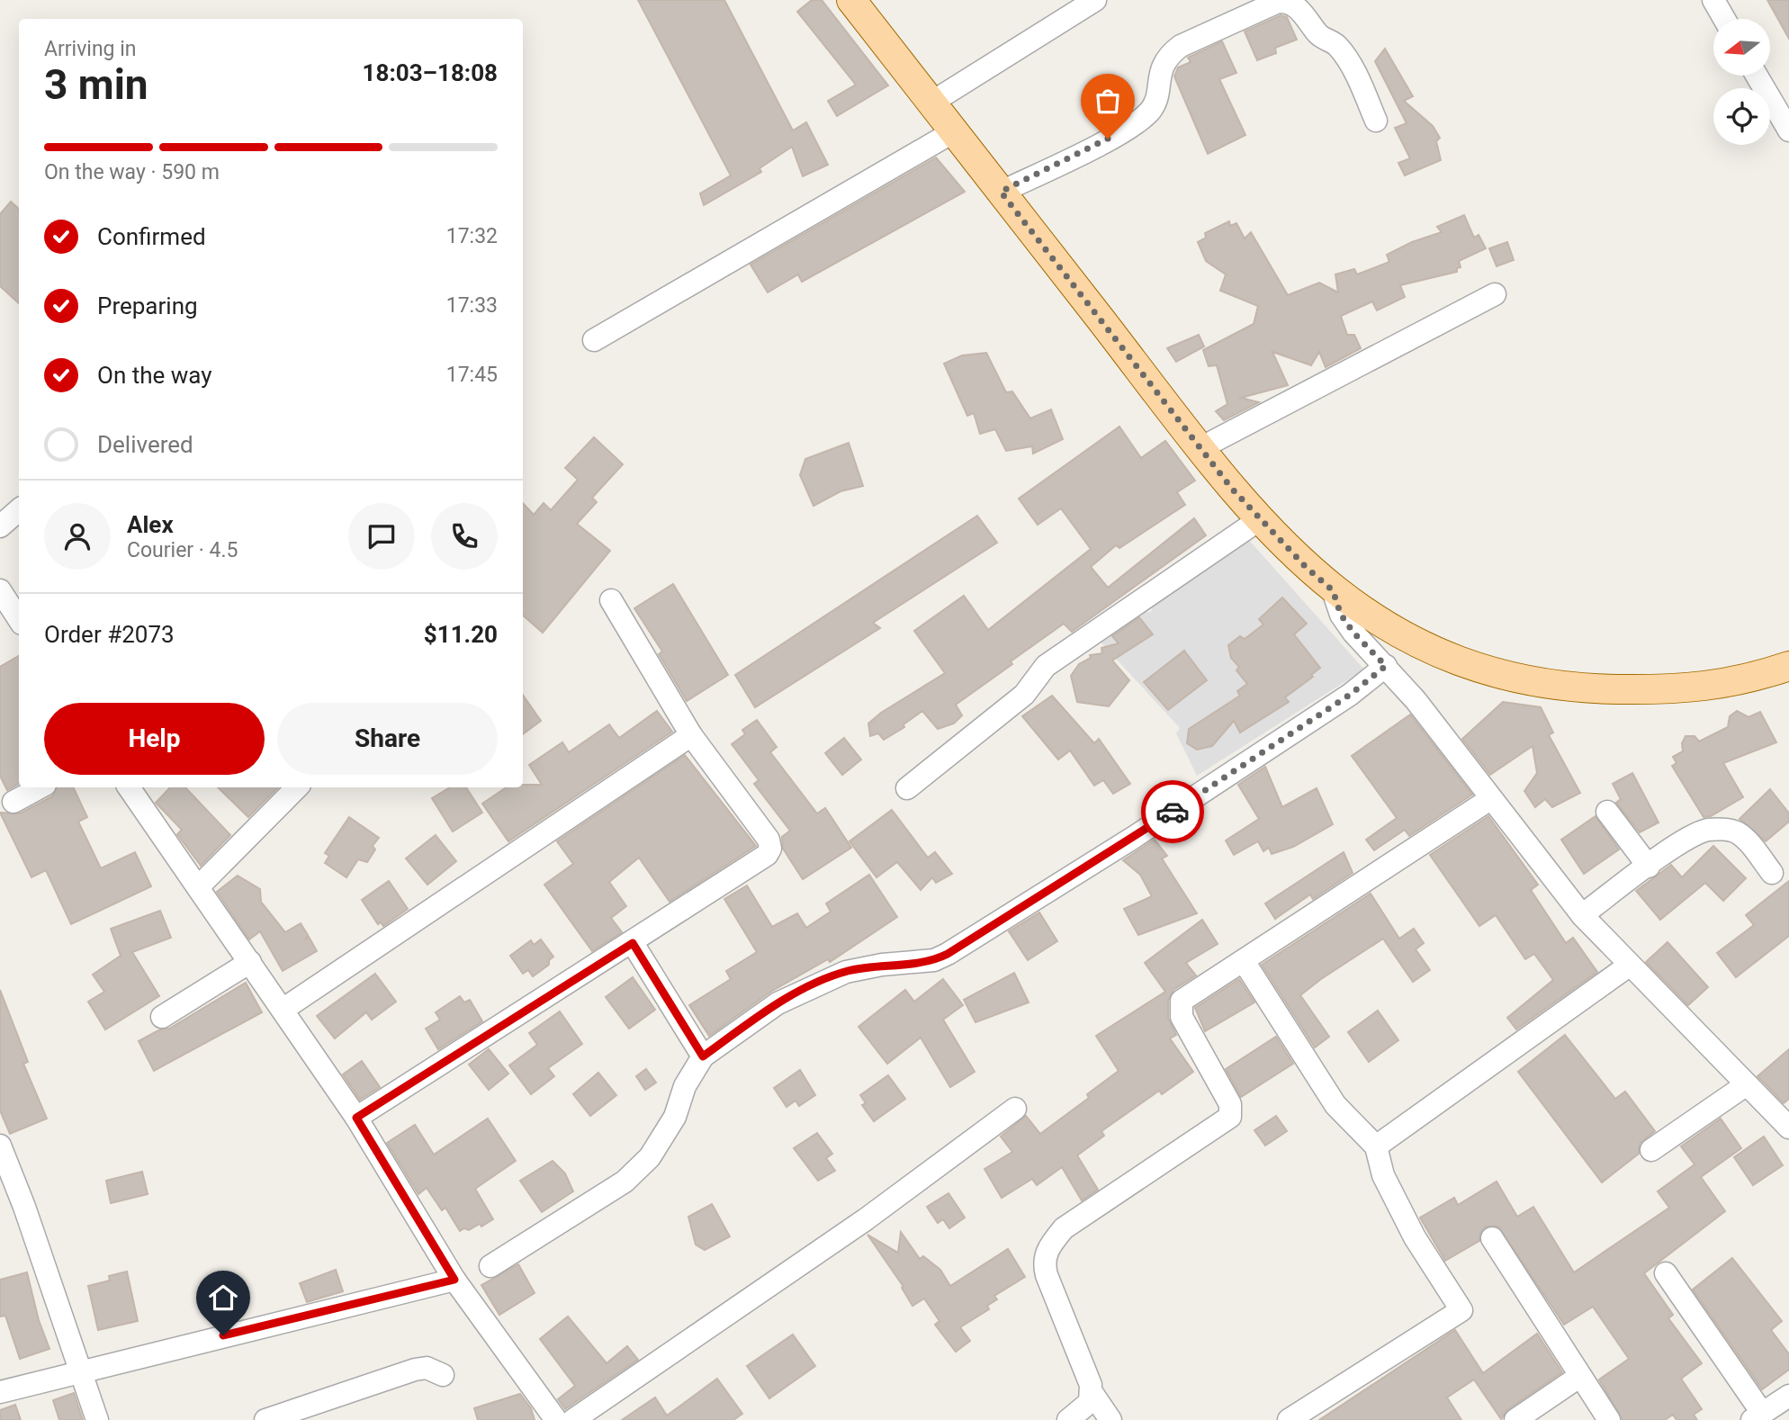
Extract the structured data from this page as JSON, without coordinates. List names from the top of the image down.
{
  "north": "left",
  "page": {
    "heading": ["3 min", "Arriving in", "18:03–18:08"],
    "panel": [
      "Alex",
      "Courier · 4.5",
      "Order #2073",
      "$11.20"
    ],
    "bar": "On the way · 590 m",
    "list": [
      ["Confirmed", "17:32"],
      ["Preparing", "17:33"],
      ["On the way", "17:45"],
      "Delivered"
    ],
    "buttons": ["Help", "Share"]
  }
}
